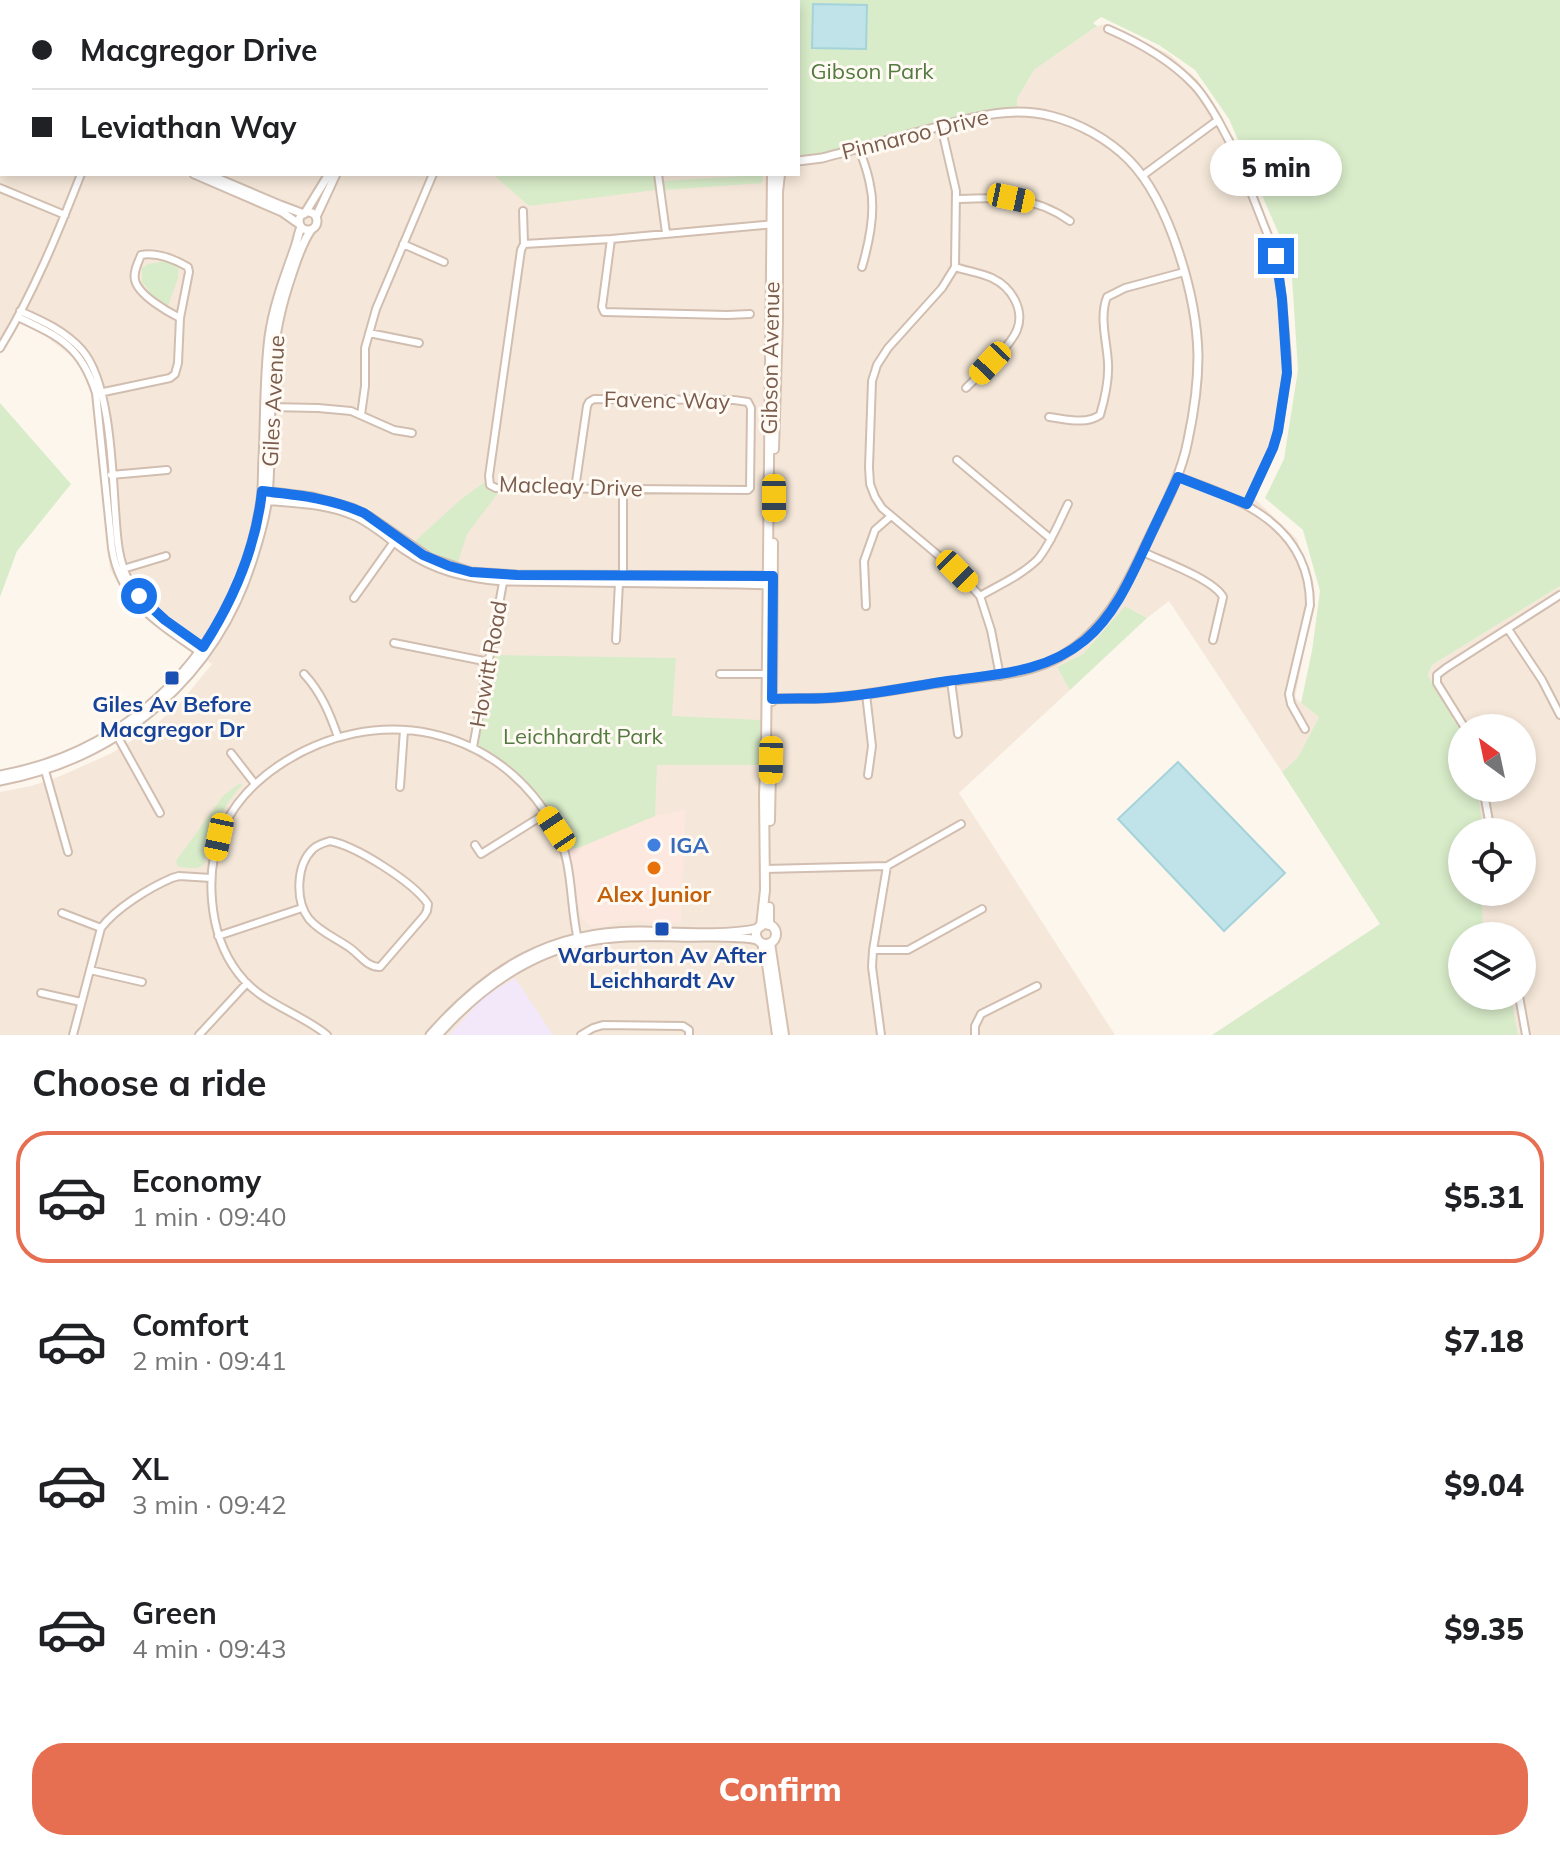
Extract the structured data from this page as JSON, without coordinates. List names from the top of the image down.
{
  "streets": {
    "main road": ["Gibson Avenue"],
    "street": [
      "Pinnaroo Drive",
      "Favenc Way",
      "Giles Avenue",
      "Macleay Drive",
      "Howitt Road"
    ]
  },
  "crossings": [
    ["Pinnaroo Drive", "Gibson Avenue"],
    ["Favenc Way", "Macleay Drive"]
  ],
  "parks": ["Gibson Park", "Leichhardt Park"],
  "places": {
    "transit": ["Giles Av Before Macgregor Dr", "Warburton Av After Leichhardt Av"],
    "other": ["IGA", "Alex Junior"]
  },
  "north": "top left",
  "page": {
    "banner": ["Macgregor Drive", "Leviathan Way"],
    "bubble": "5 min",
    "heading": "Choose a ride",
    "list": [
      {
        "name": "Economy",
        "note": "1 min · 09:40",
        "value": "$5.31"
      },
      {
        "name": "Comfort",
        "note": "2 min · 09:41",
        "value": "$7.18"
      },
      {
        "name": "XL",
        "note": "3 min · 09:42",
        "value": "$9.04"
      },
      {
        "name": "Green",
        "note": "4 min · 09:43",
        "value": "$9.35"
      }
    ],
    "buttons": "Confirm"
  }
}
